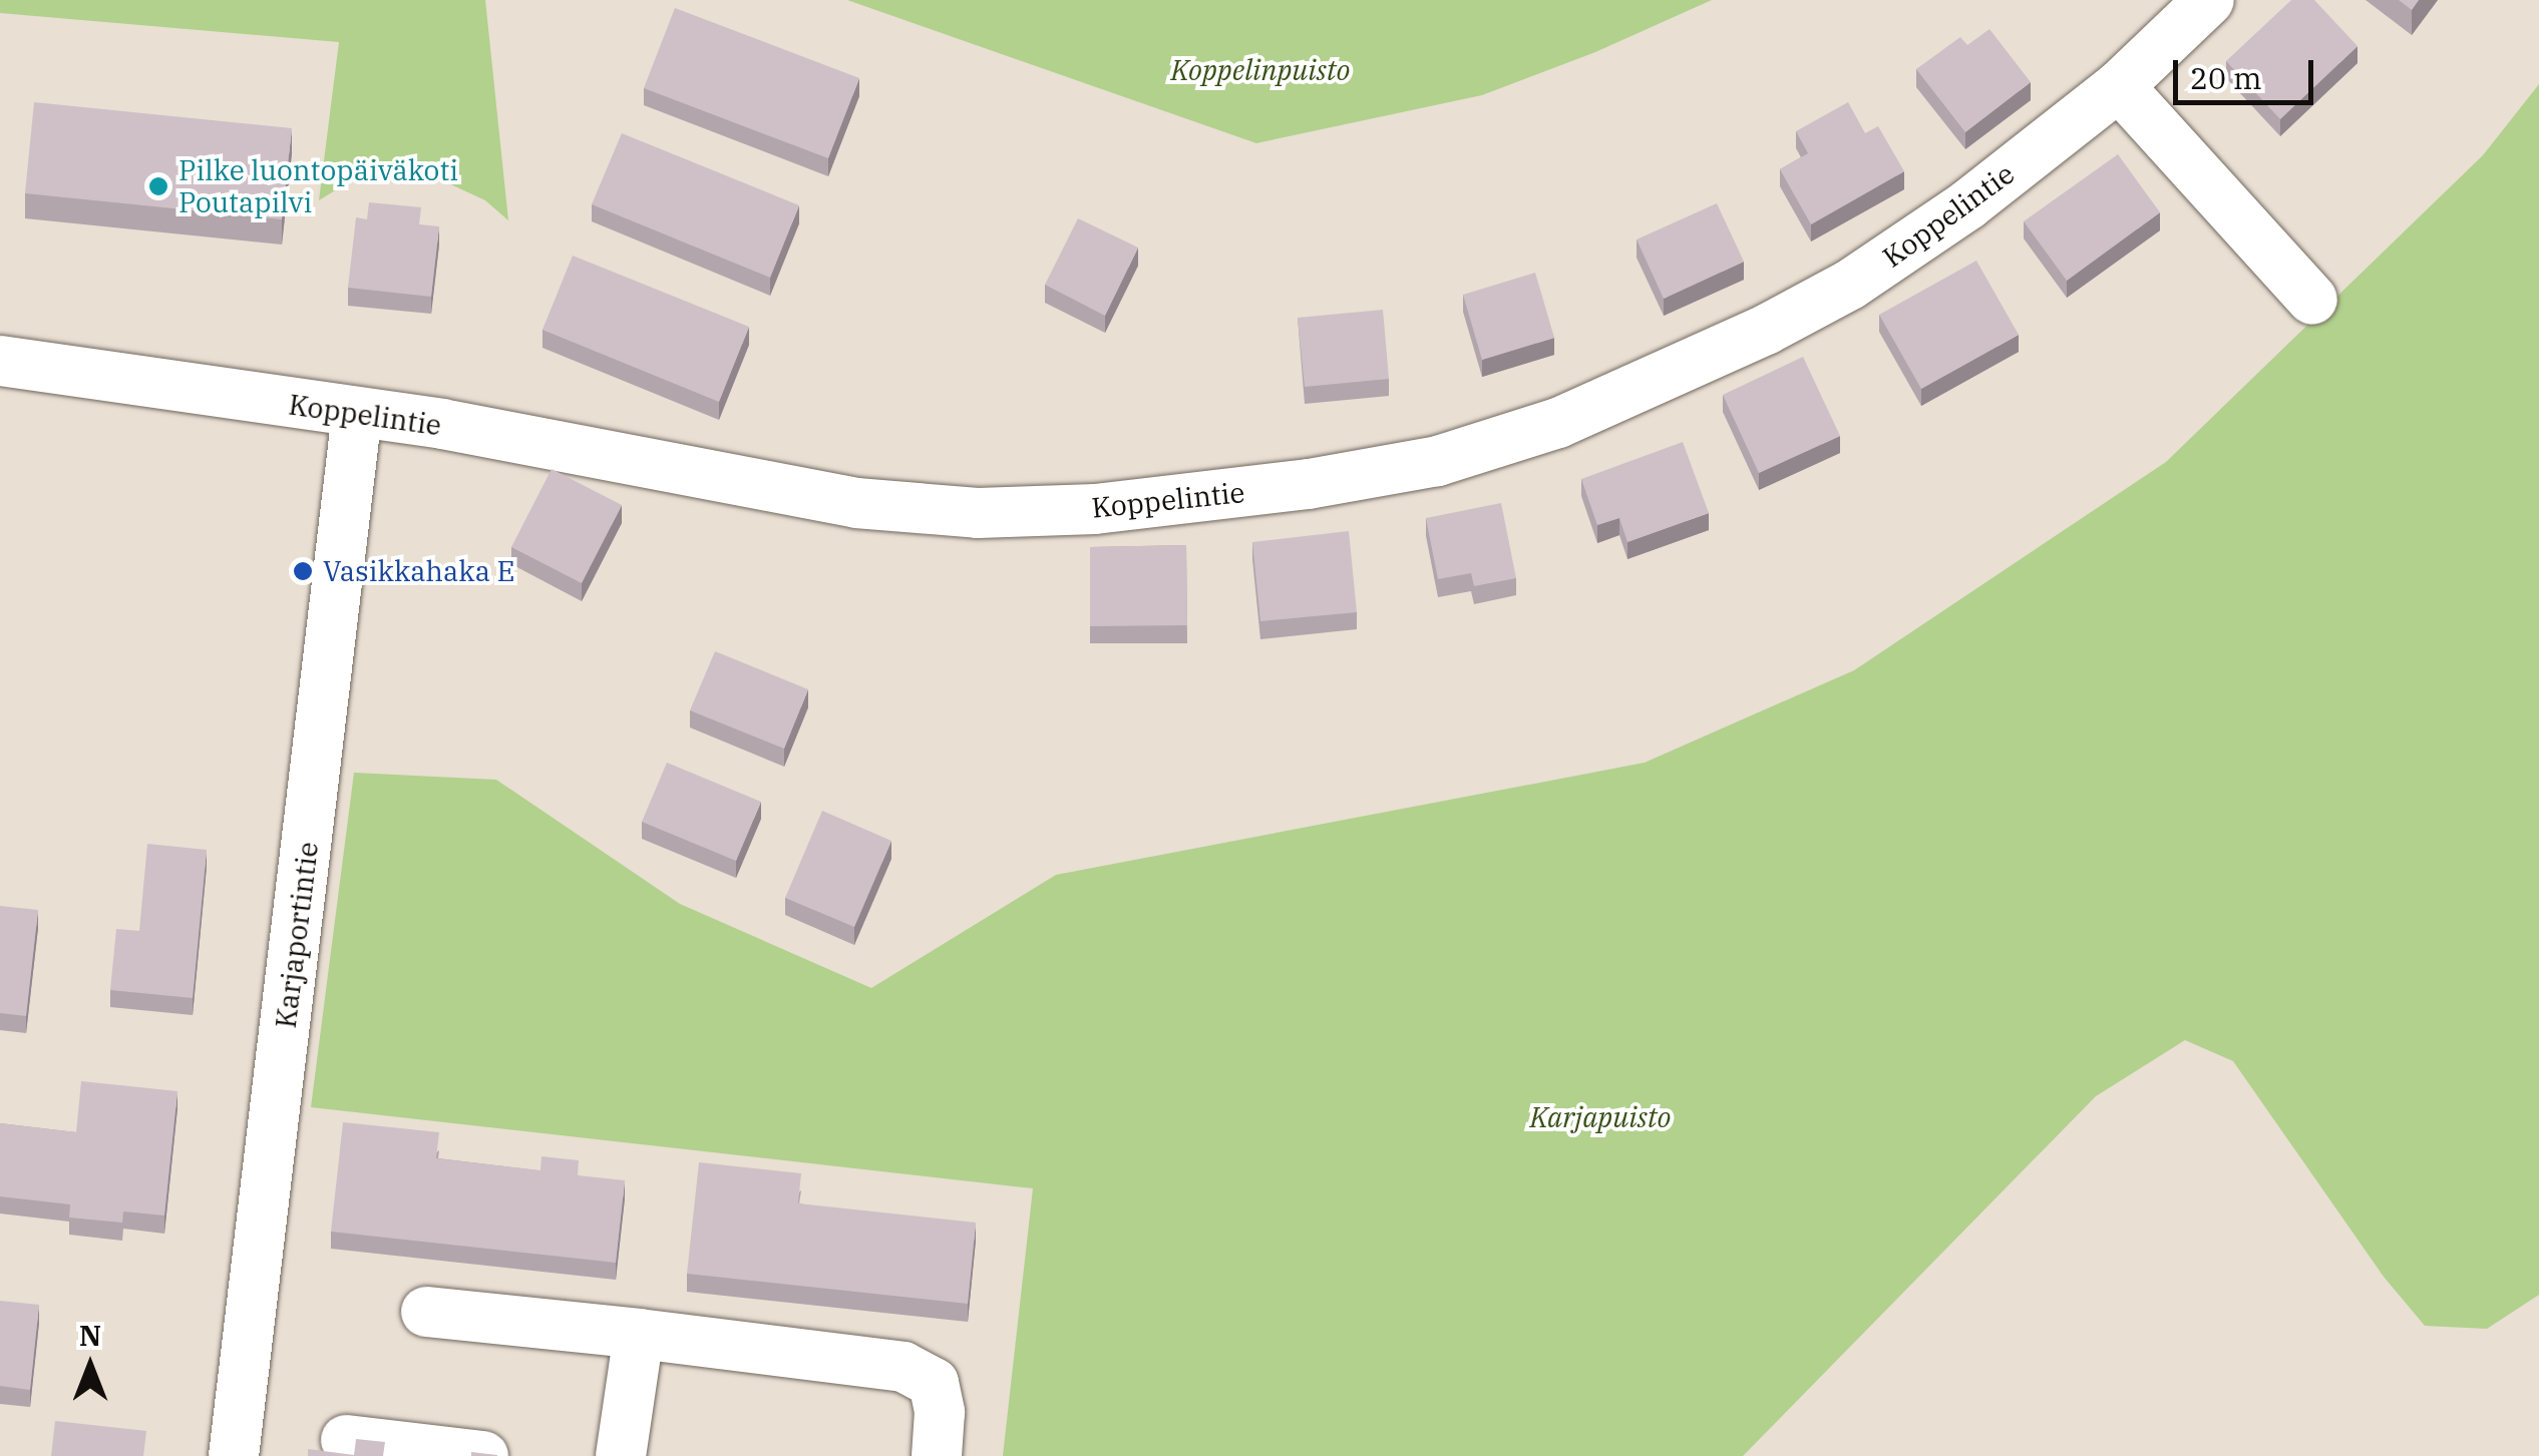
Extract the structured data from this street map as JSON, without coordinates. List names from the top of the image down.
{
  "streets": {
    "street": ["Koppelintie", "Karjaportintie"]
  },
  "crossings": [
    ["Koppelintie", "Karjaportintie"]
  ],
  "parks": ["Koppelinpuisto", "Karjapuisto"],
  "places": ["Pilke luontopäiväkoti Poutapilvi", "Vasikkahaka E"],
  "scale_bar": "20 m",
  "north": "top"
}
